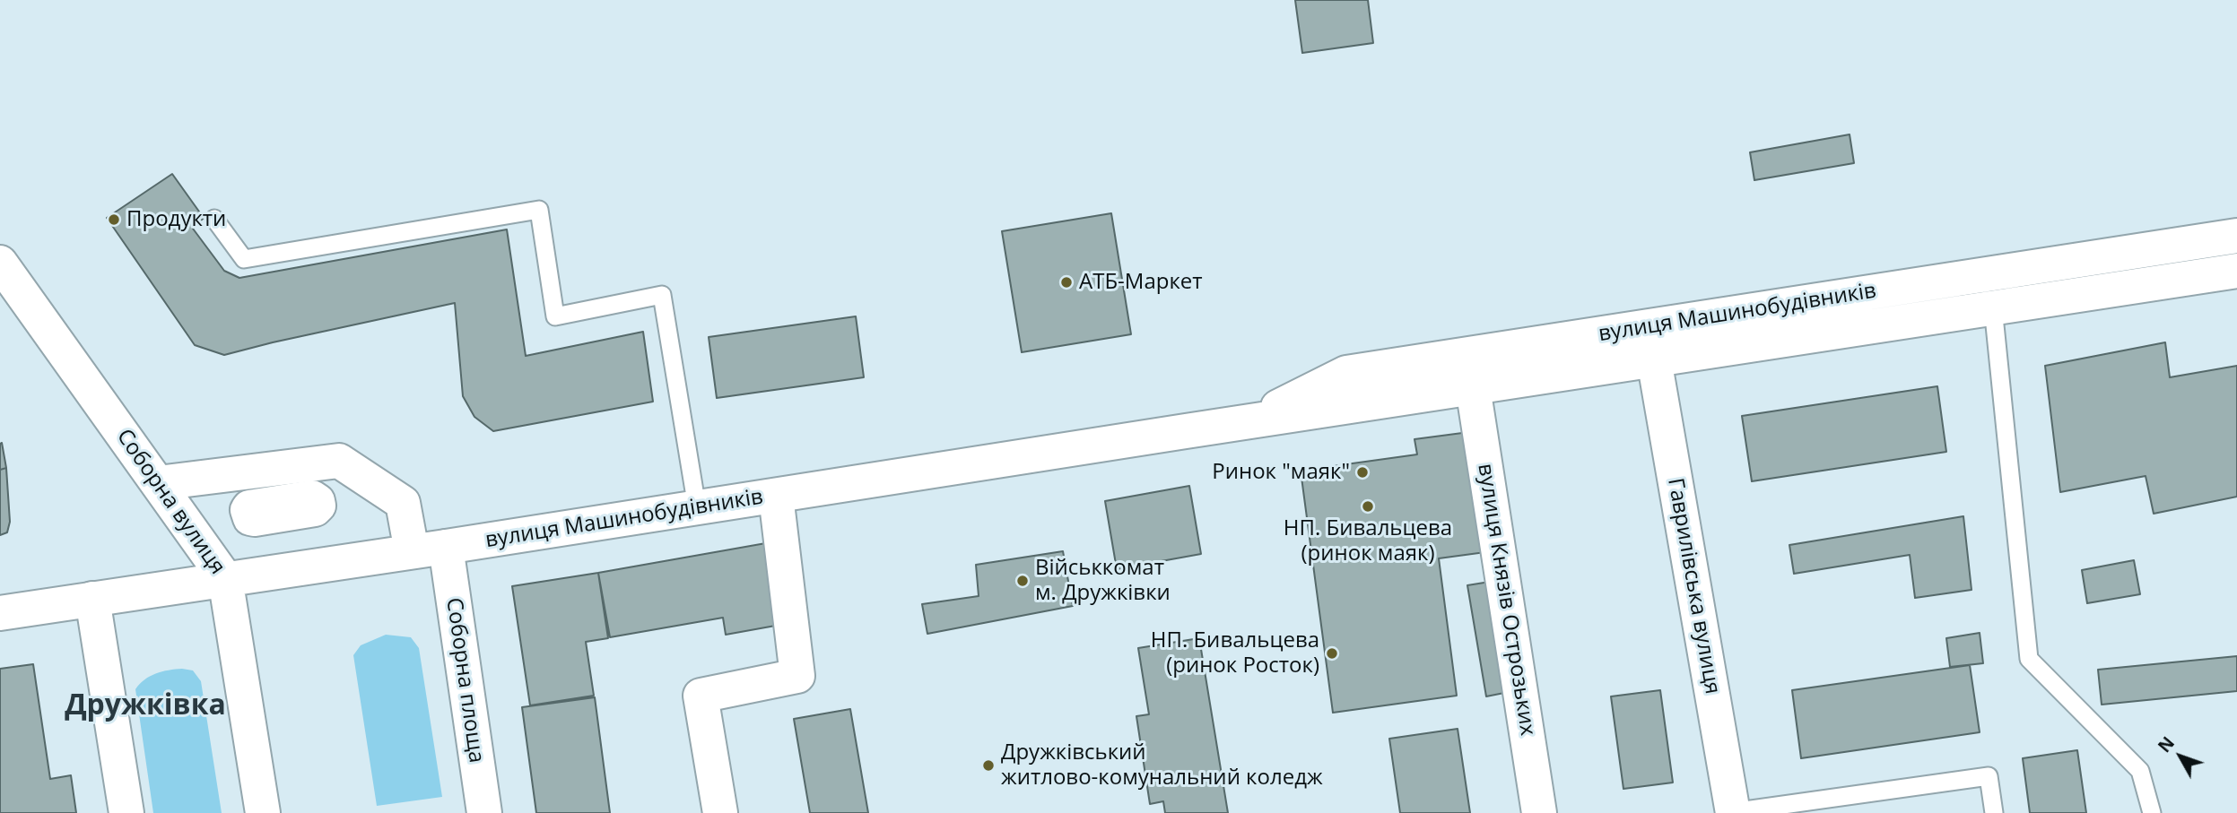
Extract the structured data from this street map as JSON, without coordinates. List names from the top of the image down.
{
  "streets": {
    "street": [
      "вулиця Машинобудівників",
      "Соборна вулиця",
      "Гаврилівська вулиця",
      "вулиця Князів Острозьких",
      "Соборна площа"
    ]
  },
  "crossings": [
    ["вулиця Машинобудівників", "Соборна вулиця"],
    ["вулиця Машинобудівників", "Гаврилівська вулиця"],
    ["вулиця Машинобудівників", "вулиця Князів Острозьких"],
    ["вулиця Машинобудівників", "Соборна площа"]
  ],
  "districts": ["Дружківка"],
  "places": [
    "Продукти",
    "АТБ-Маркет",
    "Ринок \"маяк\"",
    "НП. Бивальцева (ринок маяк)",
    "Військкомат м. Дружківки",
    "НП. Бивальцева (ринок Росток)",
    "Дружківський житлово-комунальний коледж"
  ],
  "north": "top left"
}
